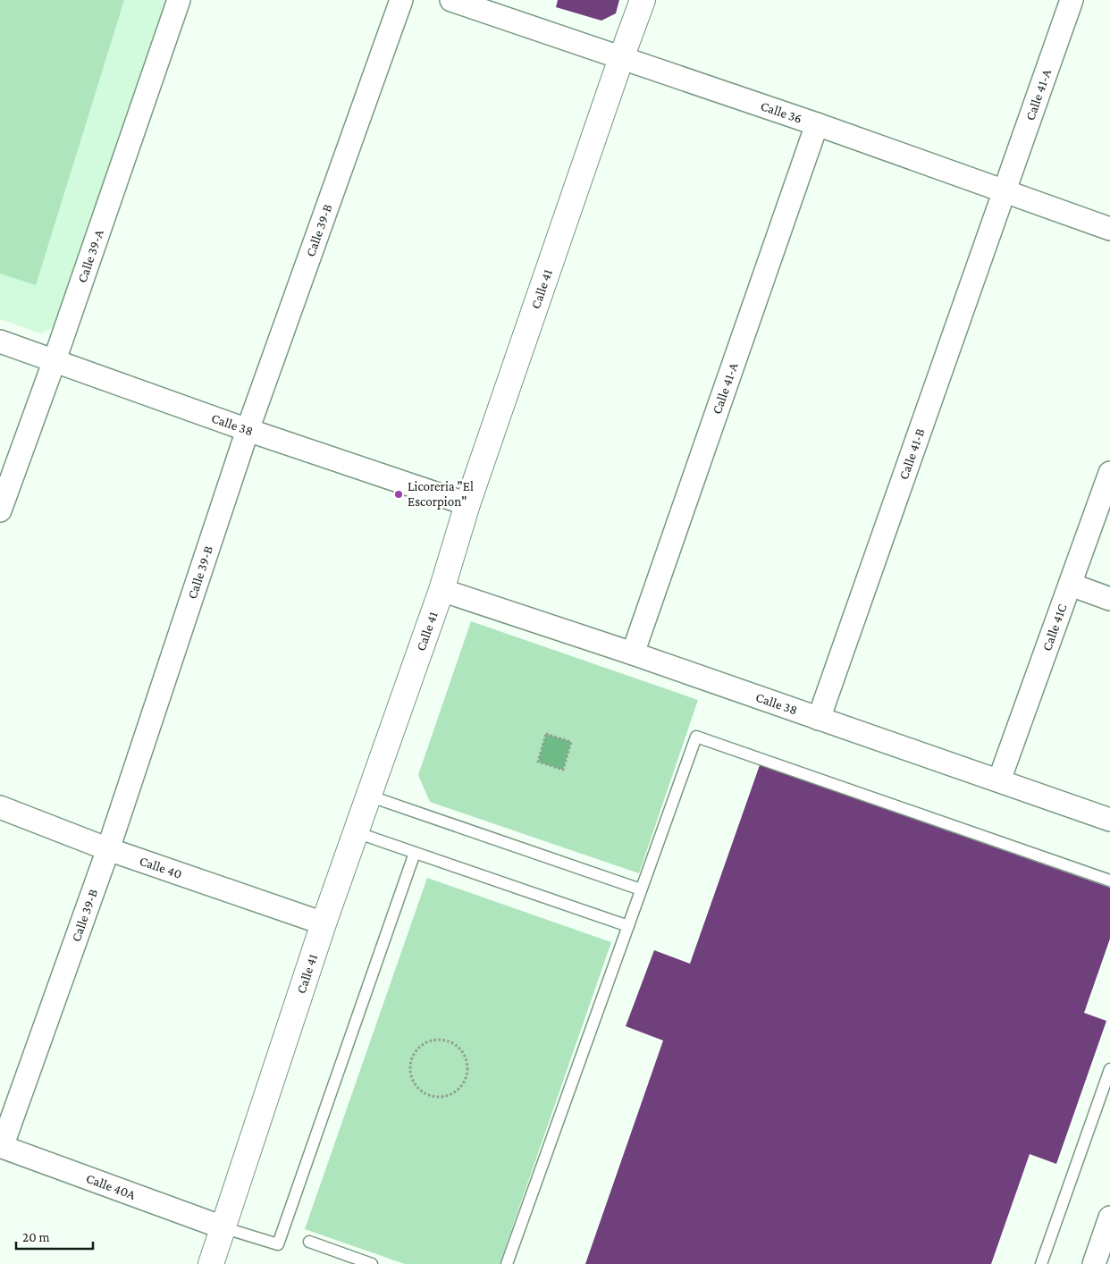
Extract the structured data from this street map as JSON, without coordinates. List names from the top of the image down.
{
  "streets": {
    "street": [
      "Calle 41-A",
      "Calle 36",
      "Calle 39-B",
      "Calle 39-A",
      "Calle 41",
      "Calle 38",
      "Calle 41-B",
      "Calle 41C",
      "Calle 40",
      "Calle 40A"
    ]
  },
  "crossings": [
    ["Calle 41-A", "Calle 36"],
    ["Calle 41-A", "Calle 38"],
    ["Calle 41-A", "Calle 41-B"],
    ["Calle 36", "Calle 41"],
    ["Calle 36", "Calle 41-B"],
    ["Calle 39-B", "Calle 38"],
    ["Calle 39-B", "Calle 40"],
    ["Calle 39-B", "Calle 40A"],
    ["Calle 39-A", "Calle 38"],
    ["Calle 41", "Calle 38"],
    ["Calle 41", "Calle 40"],
    ["Calle 41", "Calle 40A"],
    ["Calle 38", "Calle 41-B"],
    ["Calle 38", "Calle 41C"]
  ],
  "places": ["Licoreria \"El Escorpion\""],
  "scale_bar": "20 m"
}
